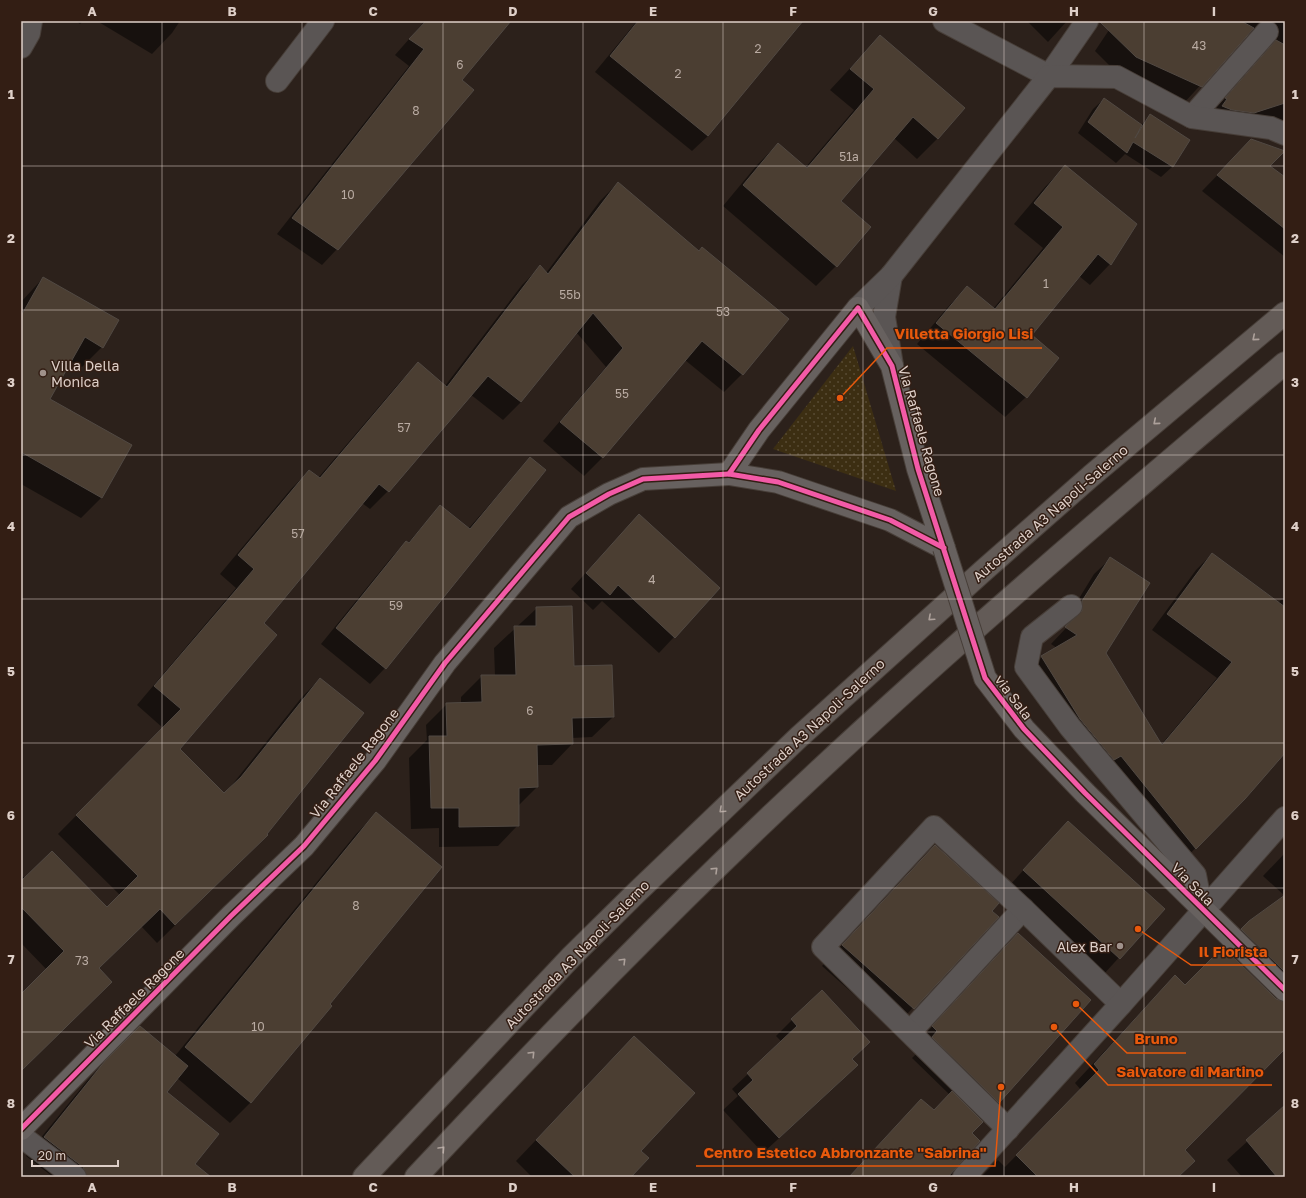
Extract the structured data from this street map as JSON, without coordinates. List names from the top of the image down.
{
  "streets": {
    "highway": ["Autostrada A3 Napoli-Salerno"],
    "street": ["Via Raffaele Ragone", "via Sala", "Via Sala"]
  },
  "crossings": [
    ["Via Raffaele Ragone", "via Sala"],
    ["via Sala", "Via Sala"]
  ],
  "places": [
    "Villa Della Monica",
    "Villetta Giorgio Lisi",
    "Il Fiorista",
    "Alex Bar",
    "Bruno",
    "Salvatore di Martino",
    "Centro Estetico Abbronzante \"Sabrina\""
  ],
  "house_numbers": [
    "43",
    "2",
    "6",
    "2",
    "8",
    "51a",
    "10",
    "1",
    "55b",
    "53",
    "55",
    "57",
    "57",
    "4",
    "59",
    "6",
    "8",
    "73",
    "10"
  ],
  "scale_bar": "20 m",
  "grid": {
    "columns": [
      "A",
      "B",
      "C",
      "D",
      "E",
      "F",
      "G",
      "H",
      "I"
    ],
    "rows": [
      "1",
      "2",
      "3",
      "4",
      "5",
      "6",
      "7",
      "8"
    ]
  }
}
